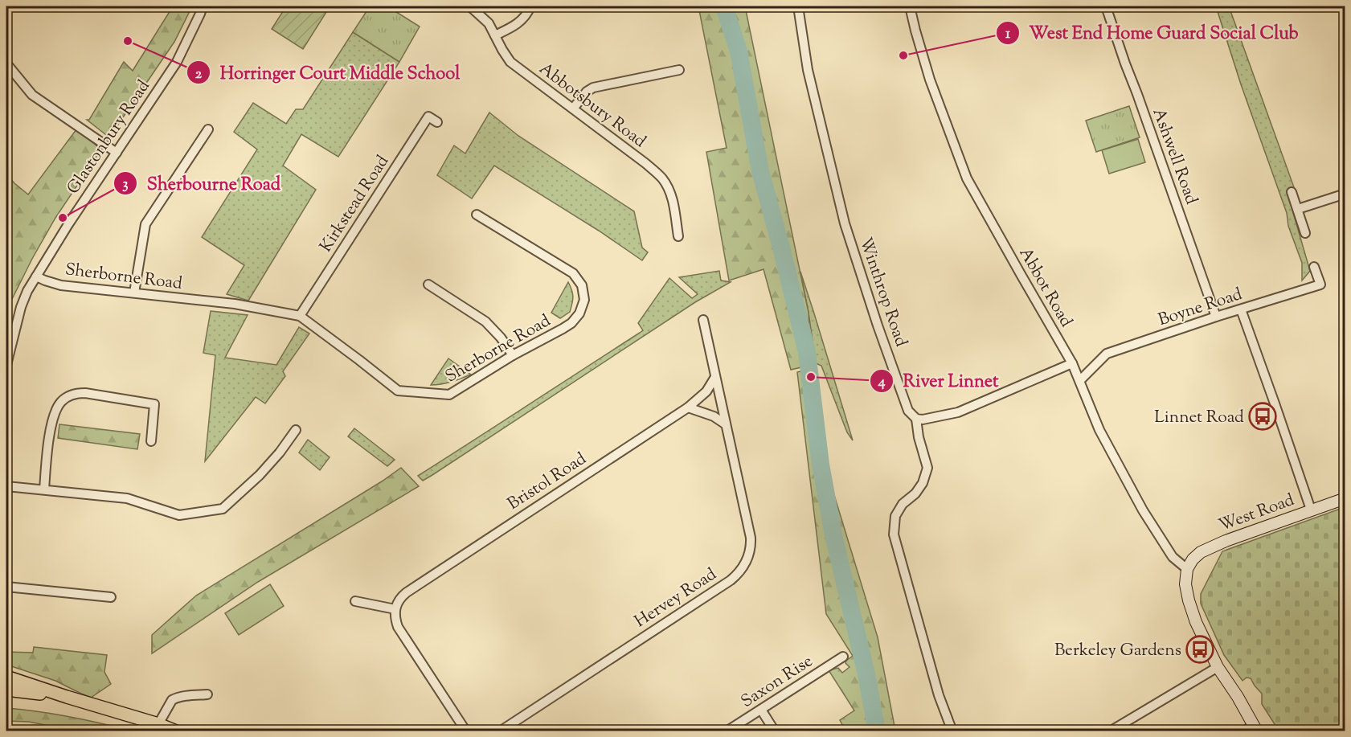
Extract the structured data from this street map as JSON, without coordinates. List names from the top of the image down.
{
  "streets": {
    "street": [
      "Abbotsbury Road",
      "Glastonbury Road",
      "Ashwell Road",
      "Kirkstead Road",
      "Sherborne Road",
      "Abbot Road",
      "Winthrop Road",
      "Boyne Road",
      "Bristol Road",
      "West Road",
      "Hervey Road",
      "Saxon Rise"
    ]
  },
  "crossings": [
    ["Glastonbury Road", "Sherborne Road"],
    ["Ashwell Road", "Boyne Road"],
    ["Kirkstead Road", "Sherborne Road"],
    ["Abbot Road", "Boyne Road"],
    ["Abbot Road", "West Road"],
    ["Bristol Road", "Hervey Road"]
  ],
  "places": {
    "other": [
      "Horringer Court Middle School",
      "West End Home Guard Social Club",
      "Sherbourne Road",
      "River Linnet"
    ],
    "bus stop": ["Linnet Road", "Berkeley Gardens"]
  }
}
